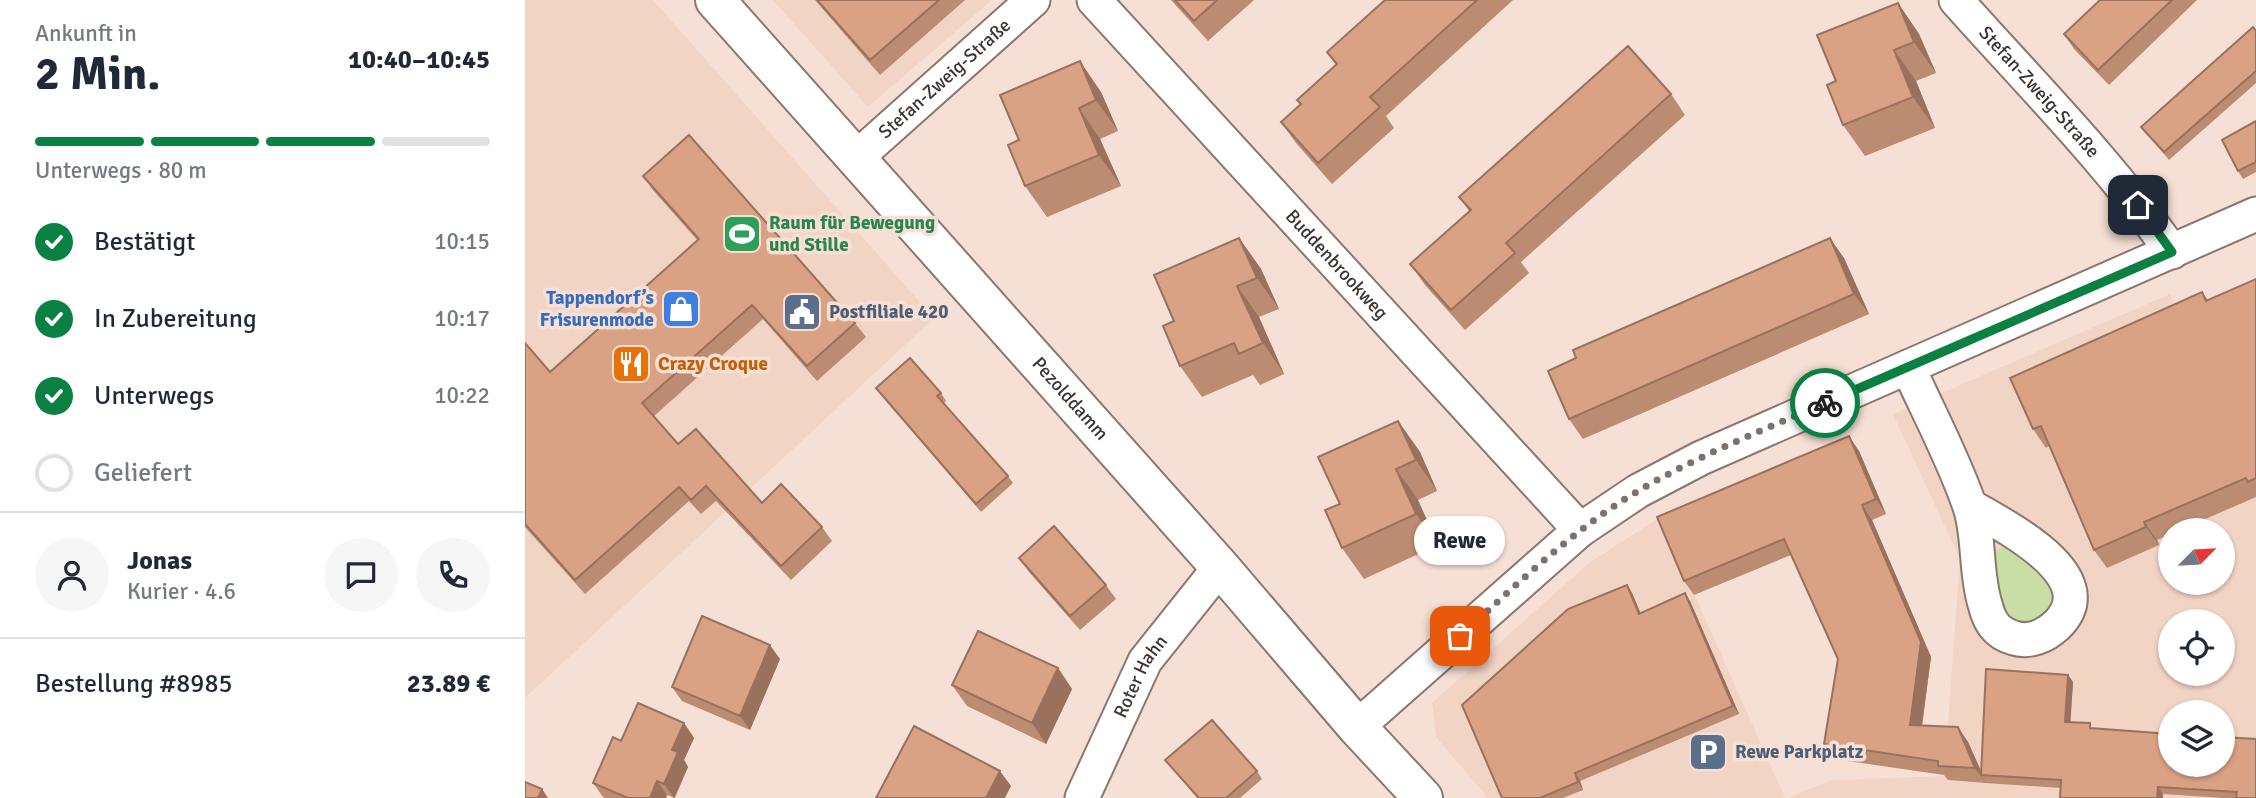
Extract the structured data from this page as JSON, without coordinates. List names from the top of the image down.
{
  "streets": {
    "street": [
      "Stefan-Zweig-Straße",
      "Buddenbrookweg",
      "Pezolddamm",
      "Roter Hahn"
    ]
  },
  "crossings": [
    ["Stefan-Zweig-Straße", "Pezolddamm"],
    ["Pezolddamm", "Roter Hahn"]
  ],
  "places": {
    "sports": ["Raum für Bewegung und Stille"],
    "shop": ["Tappendorf’s Frisurenmode"],
    "public building": ["Postfiliale 420"],
    "restaurant": ["Crazy Croque"],
    "other": ["Rewe"],
    "parking": ["Rewe Parkplatz"]
  },
  "north": "top right",
  "page": {
    "heading": ["2 Min.", "Ankunft in", "10:40–10:45"],
    "panel": [
      "Jonas",
      "Kurier · 4.6",
      "Bestellung #8985",
      "23.89 €"
    ],
    "bar": "Unterwegs · 80 m",
    "list": [
      ["Bestätigt", "10:15"],
      ["In Zubereitung", "10:17"],
      ["Unterwegs", "10:22"],
      "Geliefert"
    ],
    "bubble": "Rewe"
  }
}
